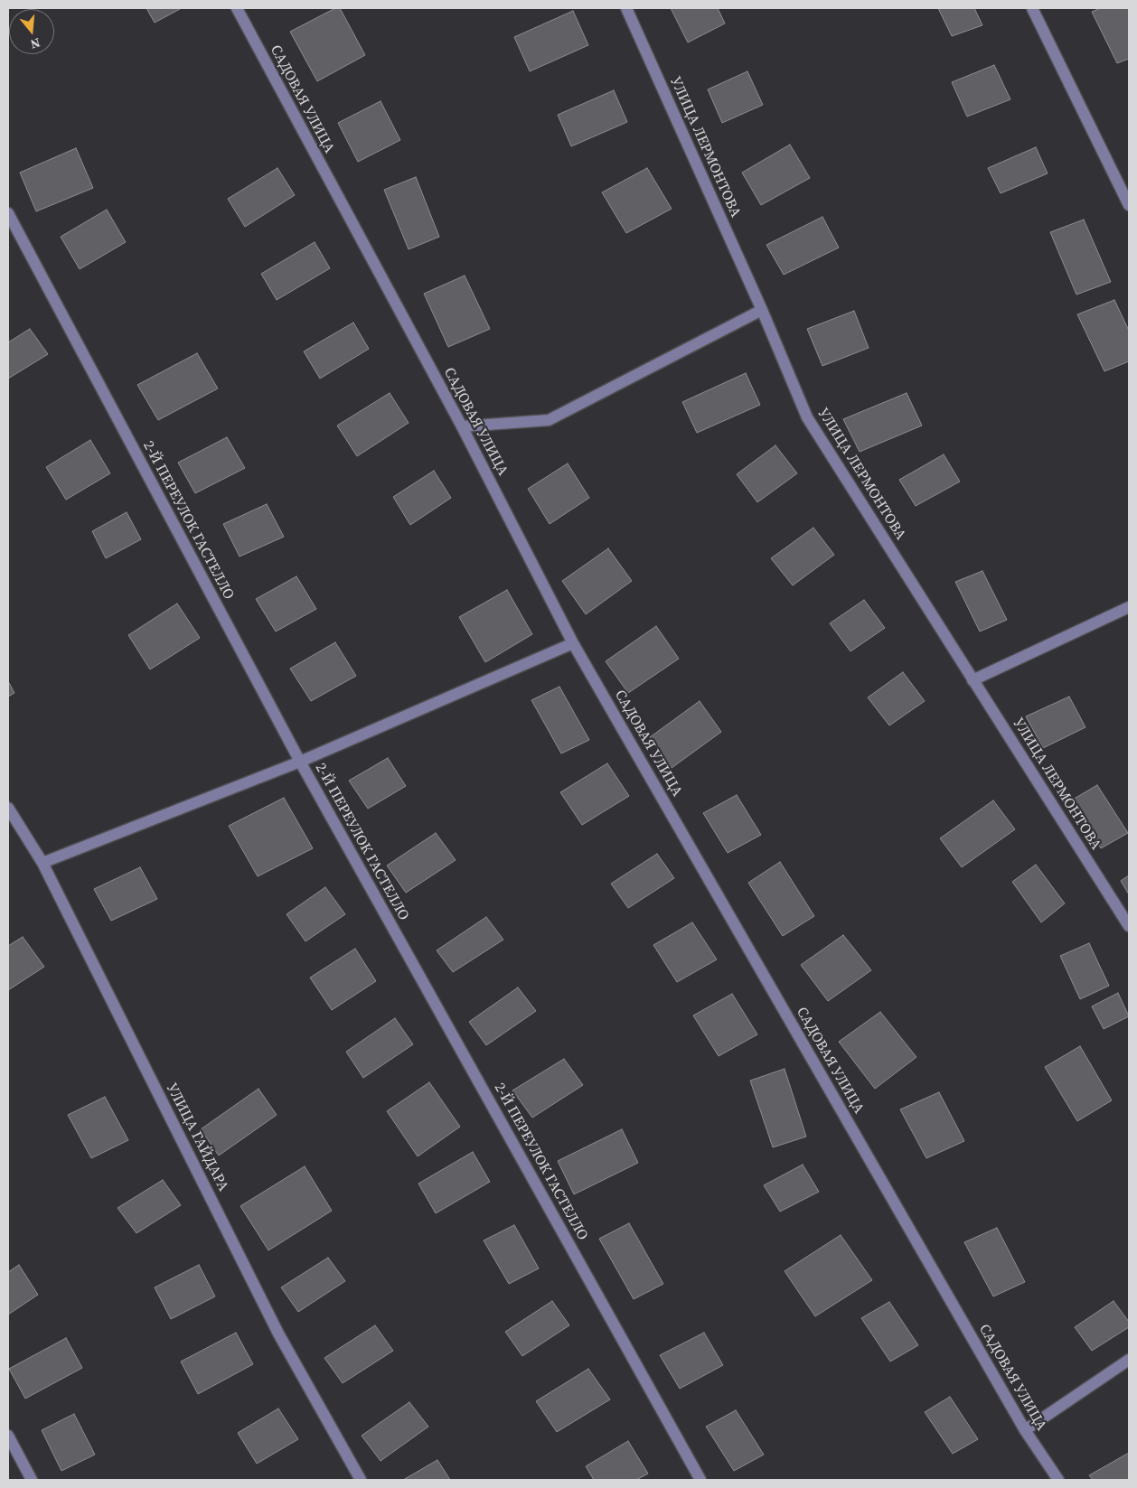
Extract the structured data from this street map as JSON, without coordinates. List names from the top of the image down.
{
  "streets": {
    "street": [
      "САДОВАЯ УЛИЦА",
      "УЛИЦА ЛЕРМОНТОВА",
      "2-Й ПЕРЕУЛОК ГАСТЕЛЛО",
      "УЛИЦА ГАЙДАРА"
    ]
  },
  "north": "bottom"
}
